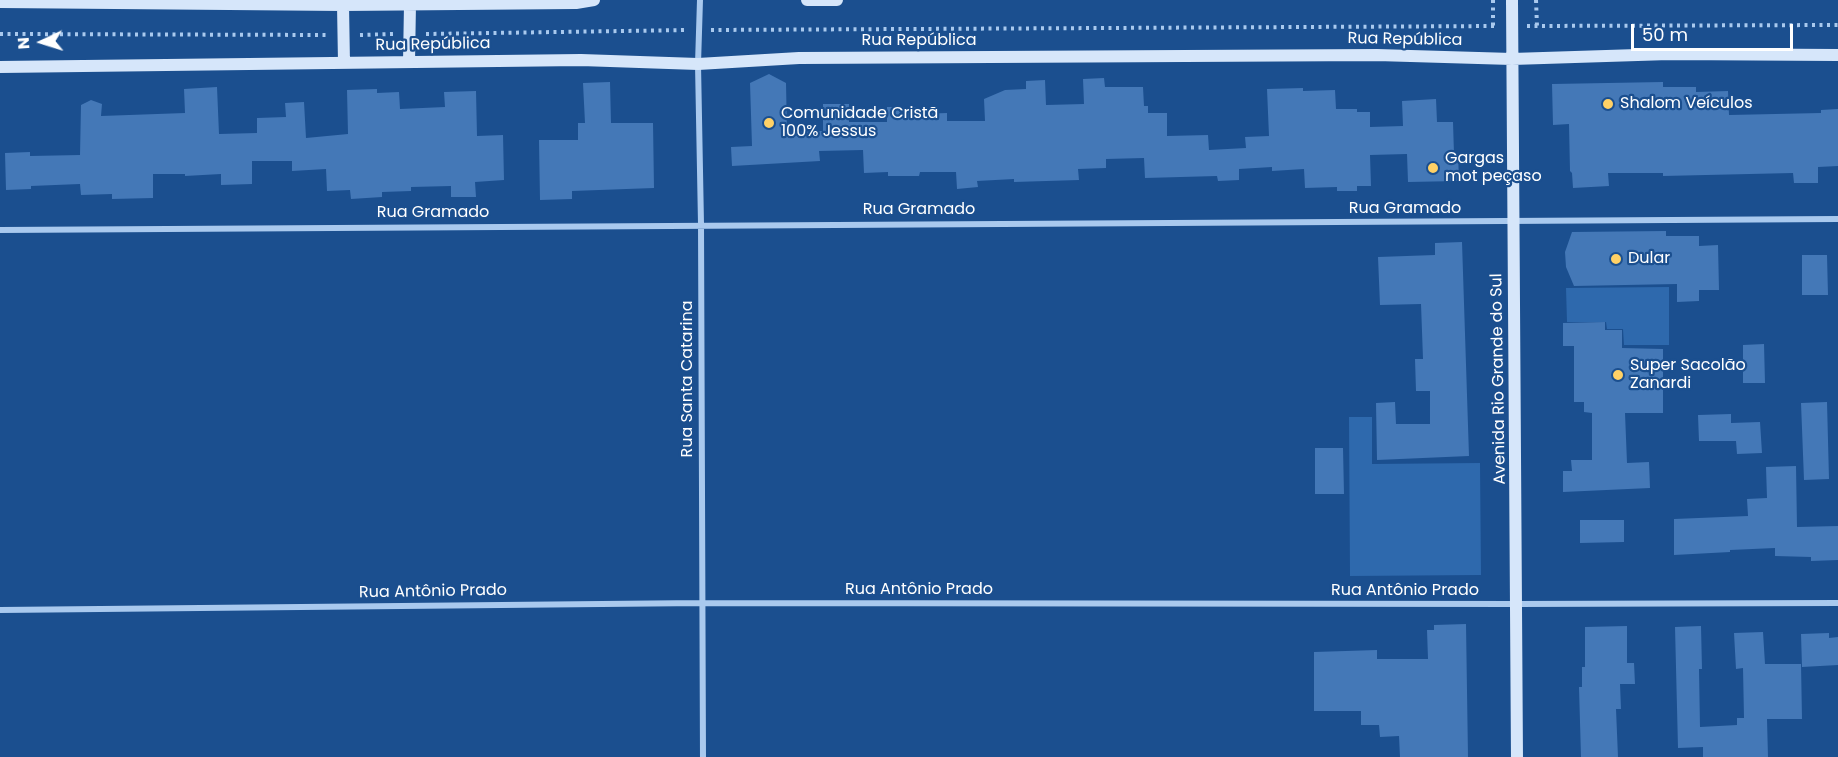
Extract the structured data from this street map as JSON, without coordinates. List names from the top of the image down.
{
  "streets": {
    "street": [
      "Rua República",
      "Rua Gramado",
      "Rua Santa Catarina",
      "Avenida Rio Grande do Sul",
      "Rua Antônio Prado"
    ]
  },
  "crossings": [
    ["Rua República", "Rua Santa Catarina"],
    ["Rua República", "Avenida Rio Grande do Sul"],
    ["Rua Gramado", "Rua Santa Catarina"],
    ["Rua Gramado", "Avenida Rio Grande do Sul"],
    ["Rua Santa Catarina", "Rua Antônio Prado"],
    ["Avenida Rio Grande do Sul", "Rua Antônio Prado"]
  ],
  "places": [
    "Shalom Veículos",
    "Comunidade Cristã 100% Jessus",
    "Gargas mot peçaso",
    "Dular",
    "Super Sacolão Zanardi"
  ],
  "scale_bar": "50 m",
  "north": "left"
}
